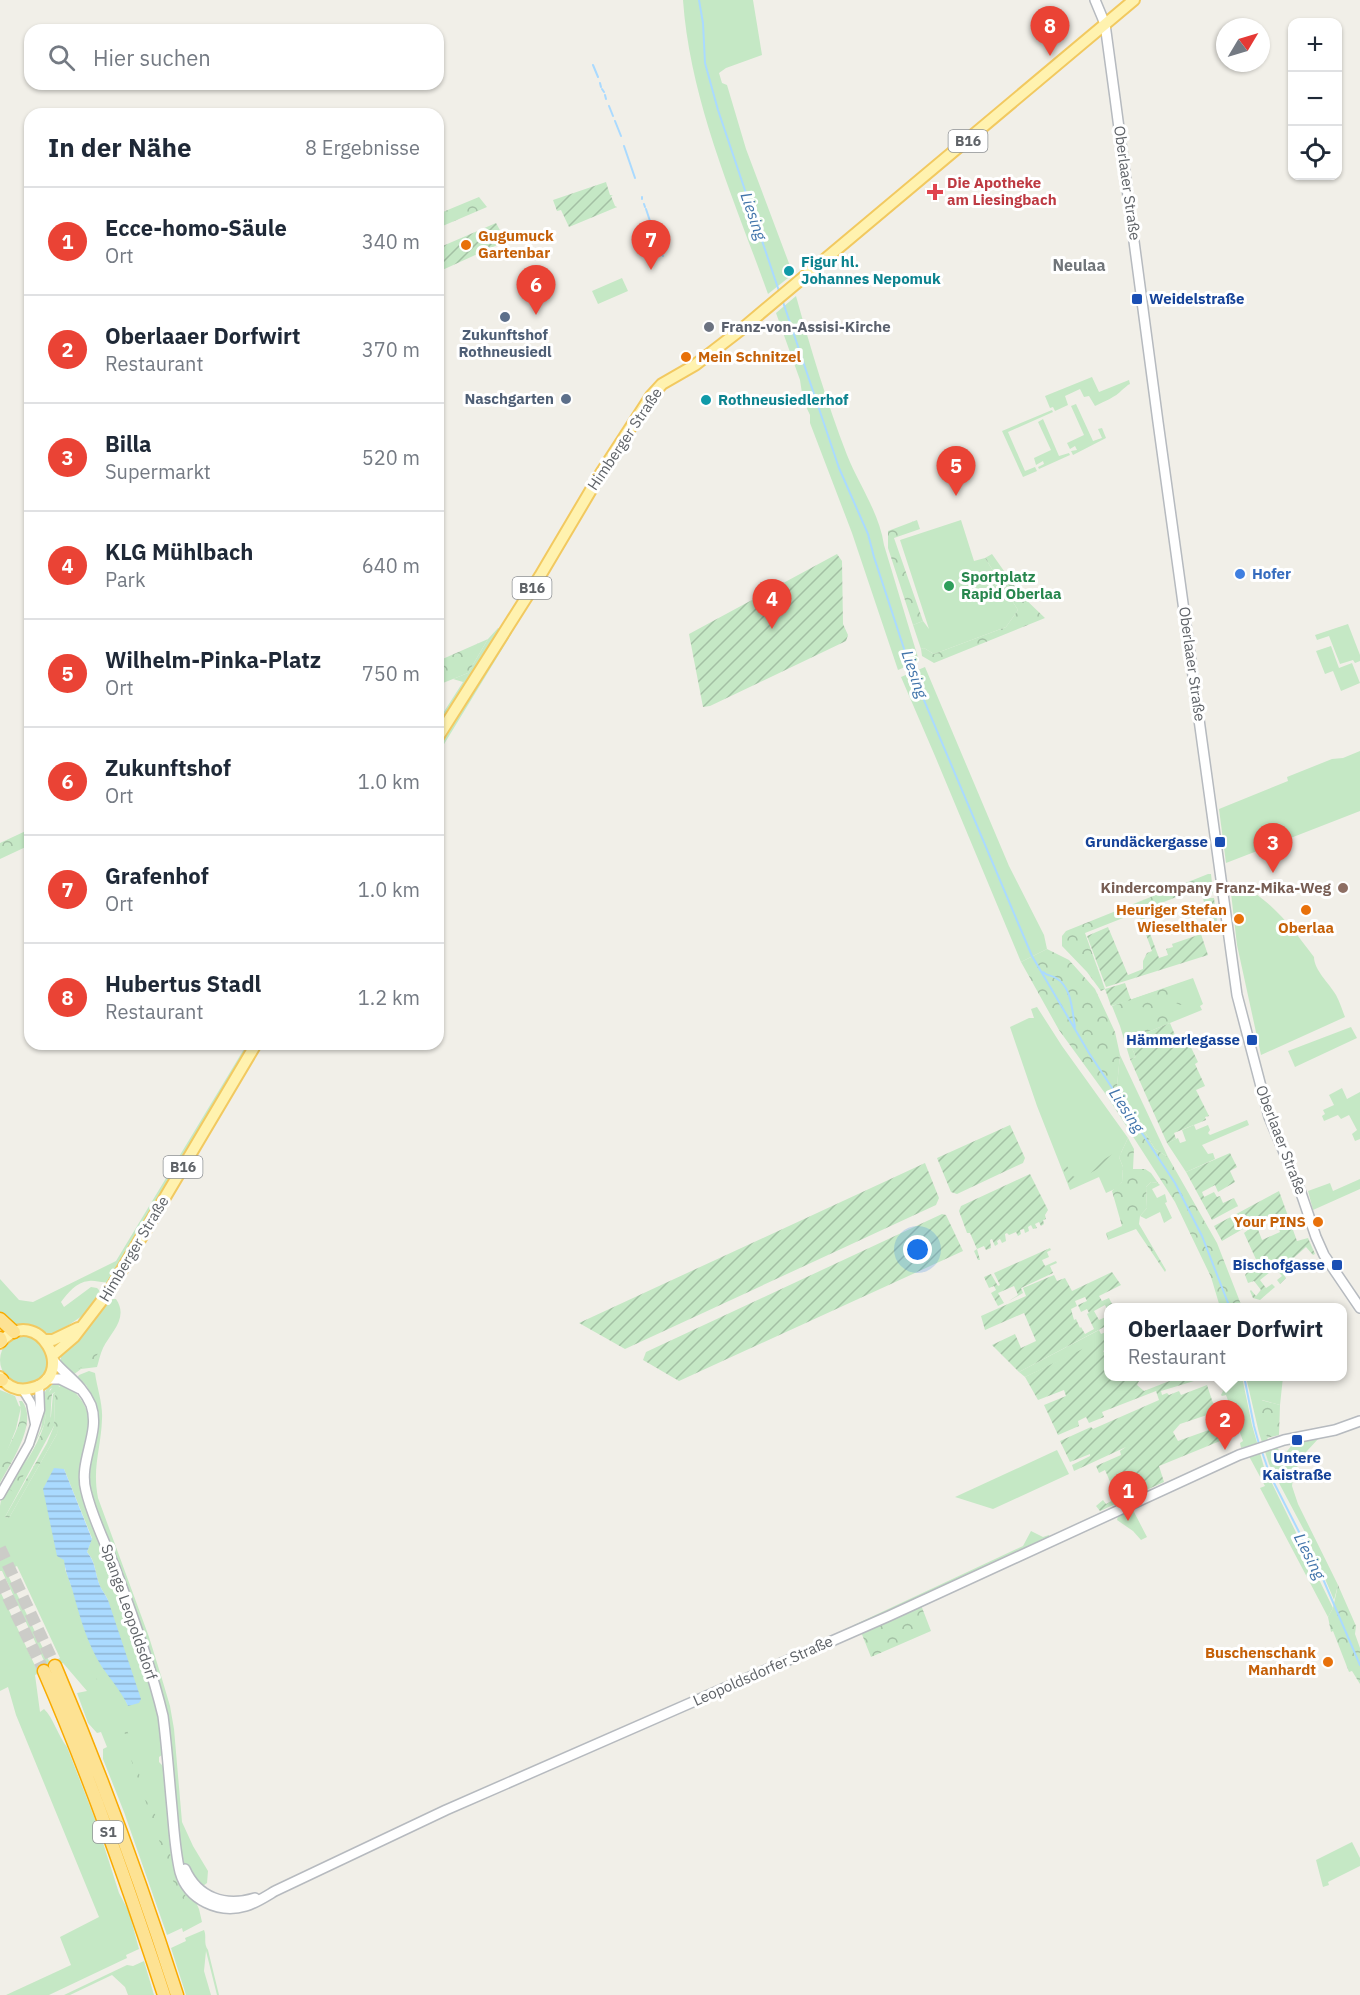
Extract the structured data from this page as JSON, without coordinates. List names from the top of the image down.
{
  "streets": {
    "highway": ["S1"],
    "main road": [
      "B16",
      "Oberlaaer Straße",
      "Himberger Straße",
      "Spange Leopoldsdorf",
      "Leopoldsdorfer Straße"
    ]
  },
  "crossings": [
    ["Oberlaaer Straße", "Himberger Straße"],
    ["Himberger Straße", "Spange Leopoldsdorf"],
    ["Spange Leopoldsdorf", "Leopoldsdorfer Straße"]
  ],
  "districts": ["Neulaa"],
  "water": ["Liesing"],
  "places": {
    "health": ["Die Apotheke am Liesingbach"],
    "other": [
      "Gugumuck Gartenbar",
      "Figur hl. Johannes Nepomuk",
      "Zukunftshof Rothneusiedl",
      "Franz-von-Assisi-Kirche",
      "Mein Schnitzel",
      "Naschgarten",
      "Rothneusiedlerhof",
      "Hofer",
      "Sportplatz Rapid Oberlaa",
      "Kindercompany Franz-Mika-Weg",
      "Oberlaa",
      "Heuriger Stefan Wieselthaler",
      "Your PINS",
      "Buschenschank Manhardt"
    ],
    "transit": [
      "Weidelstraße",
      "Grundäckergasse",
      "Hämmerlegasse",
      "Bischofgasse",
      "Untere Kaistraße"
    ]
  },
  "north": "top right",
  "page": {
    "pins": [
      "8",
      "7",
      "6",
      "5",
      "4",
      "3",
      "2",
      "1"
    ],
    "map_buttons": ["+", "−"],
    "search": "Hier suchen",
    "heading": ["In der Nähe", "8 Ergebnisse"],
    "list": [
      {
        "mark": "1",
        "name": "Ecce-homo-Säule",
        "note": "Ort",
        "value": "340 m"
      },
      {
        "mark": "2",
        "name": "Oberlaaer Dorfwirt",
        "note": "Restaurant",
        "value": "370 m"
      },
      {
        "mark": "3",
        "name": "Billa",
        "note": "Supermarkt",
        "value": "520 m"
      },
      {
        "mark": "4",
        "name": "KLG Mühlbach",
        "note": "Park",
        "value": "640 m"
      },
      {
        "mark": "5",
        "name": "Wilhelm-Pinka-Platz",
        "note": "Ort",
        "value": "750 m"
      },
      {
        "mark": "6",
        "name": "Zukunftshof",
        "note": "Ort",
        "value": "1.0 km"
      },
      {
        "mark": "7",
        "name": "Grafenhof",
        "note": "Ort",
        "value": "1.0 km"
      },
      {
        "mark": "8",
        "name": "Hubertus Stadl",
        "note": "Restaurant",
        "value": "1.2 km"
      }
    ],
    "popup": ["Oberlaaer Dorfwirt", "Restaurant"]
  }
}
